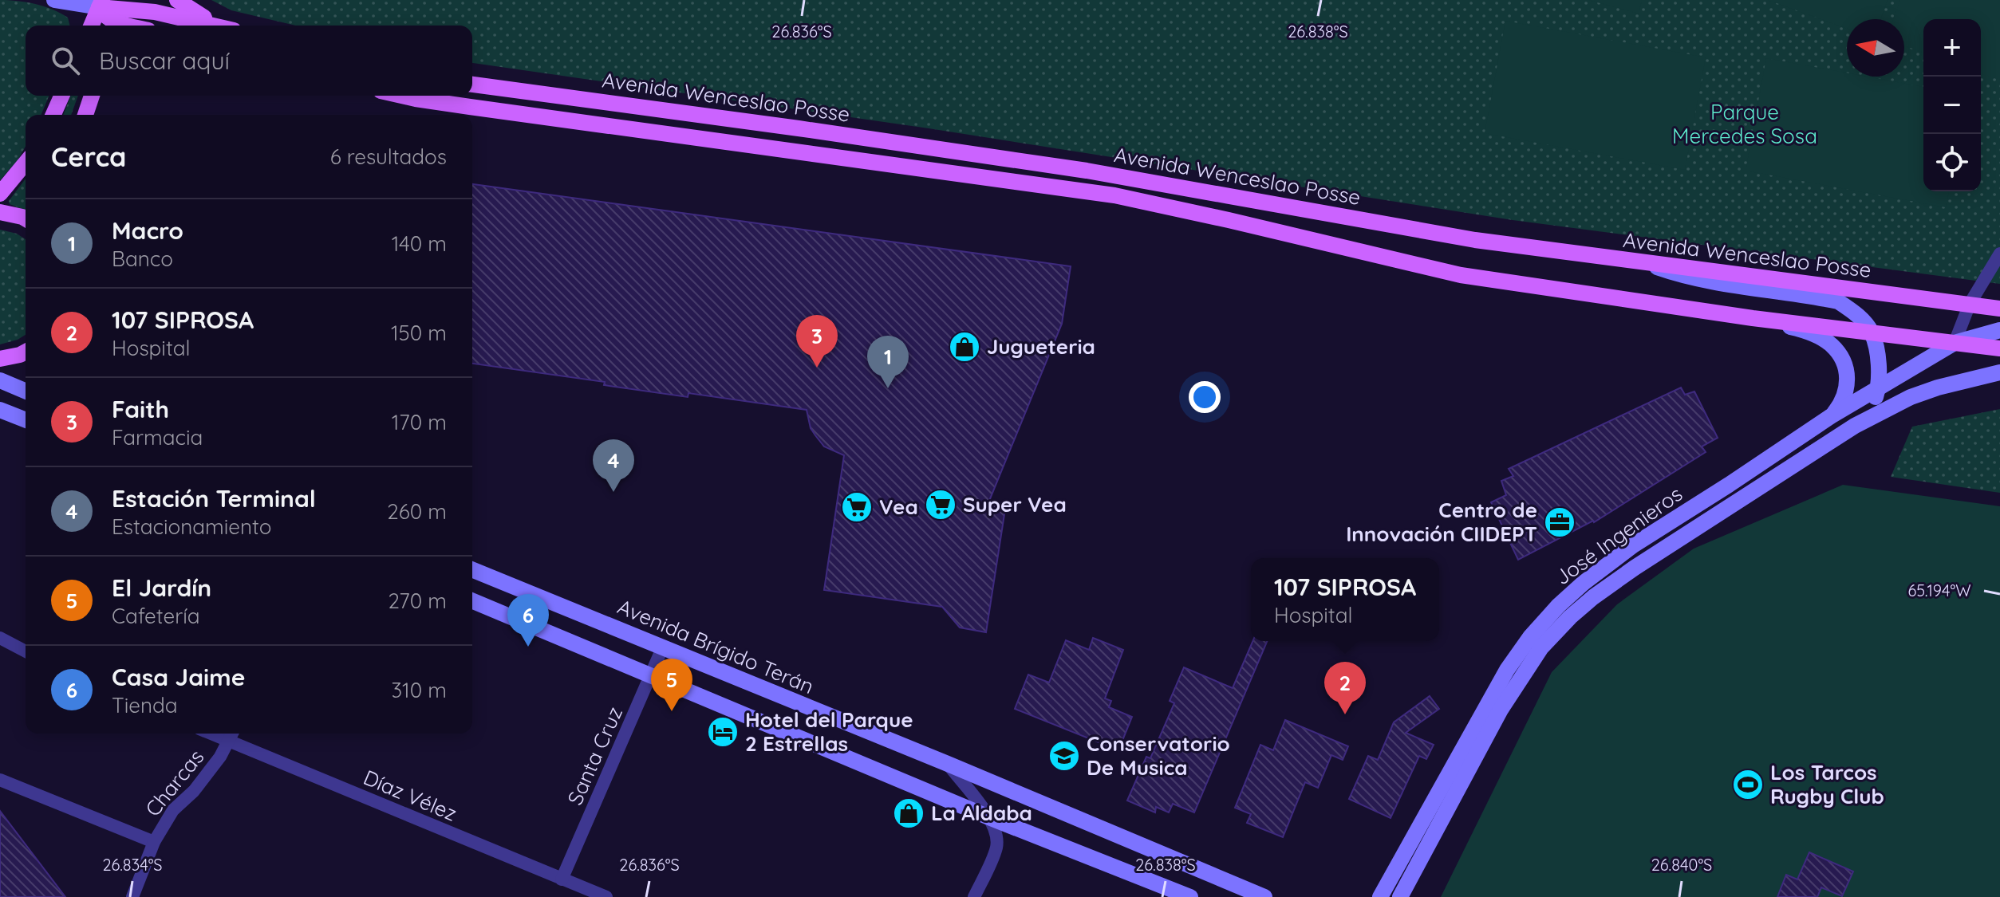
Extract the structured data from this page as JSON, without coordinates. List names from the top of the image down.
{
  "streets": {
    "main road": ["Avenida Wenceslao Posse", "José Ingenieros", "Avenida Brígido Terán"],
    "street": ["Santa Cruz", "Charcas", "Díaz Vélez"]
  },
  "crossings": [
    ["Avenida Brígido Terán", "Santa Cruz"],
    ["Santa Cruz", "Díaz Vélez"],
    ["Charcas", "Díaz Vélez"]
  ],
  "parks": ["Parque Mercedes Sosa"],
  "places": {
    "shop": ["Jugueteria", "La Aldaba"],
    "supermarket": ["Super Vea", "Vea"],
    "office": ["Centro de Innovación CIIDEPT"],
    "hotel": ["Hotel del Parque 2 Estrellas"],
    "school or university": ["Conservatorio De Musica"],
    "sports": ["Los Tarcos Rugby Club"]
  },
  "north": "left",
  "page": {
    "map_buttons": ["+", "−"],
    "search": "Buscar aquí",
    "heading": ["Cerca", "6 resultados"],
    "list": [
      {
        "mark": "1",
        "name": "Macro",
        "note": "Banco",
        "value": "140 m"
      },
      {
        "mark": "2",
        "name": "107 SIPROSA",
        "note": "Hospital",
        "value": "150 m"
      },
      {
        "mark": "3",
        "name": "Faith",
        "note": "Farmacia",
        "value": "170 m"
      },
      {
        "mark": "4",
        "name": "Estación Terminal",
        "note": "Estacionamiento",
        "value": "260 m"
      },
      {
        "mark": "5",
        "name": "El Jardín",
        "note": "Cafetería",
        "value": "270 m"
      },
      {
        "mark": "6",
        "name": "Casa Jaime",
        "note": "Tienda",
        "value": "310 m"
      }
    ],
    "pins": [
      "3",
      "1",
      "4",
      "6",
      "5",
      "2"
    ],
    "popup": ["107 SIPROSA", "Hospital"]
  },
  "coordinates": [
    "26.836°S",
    "26.838°S",
    "65.194°W",
    "26.834°S",
    "26.840°S"
  ]
}
